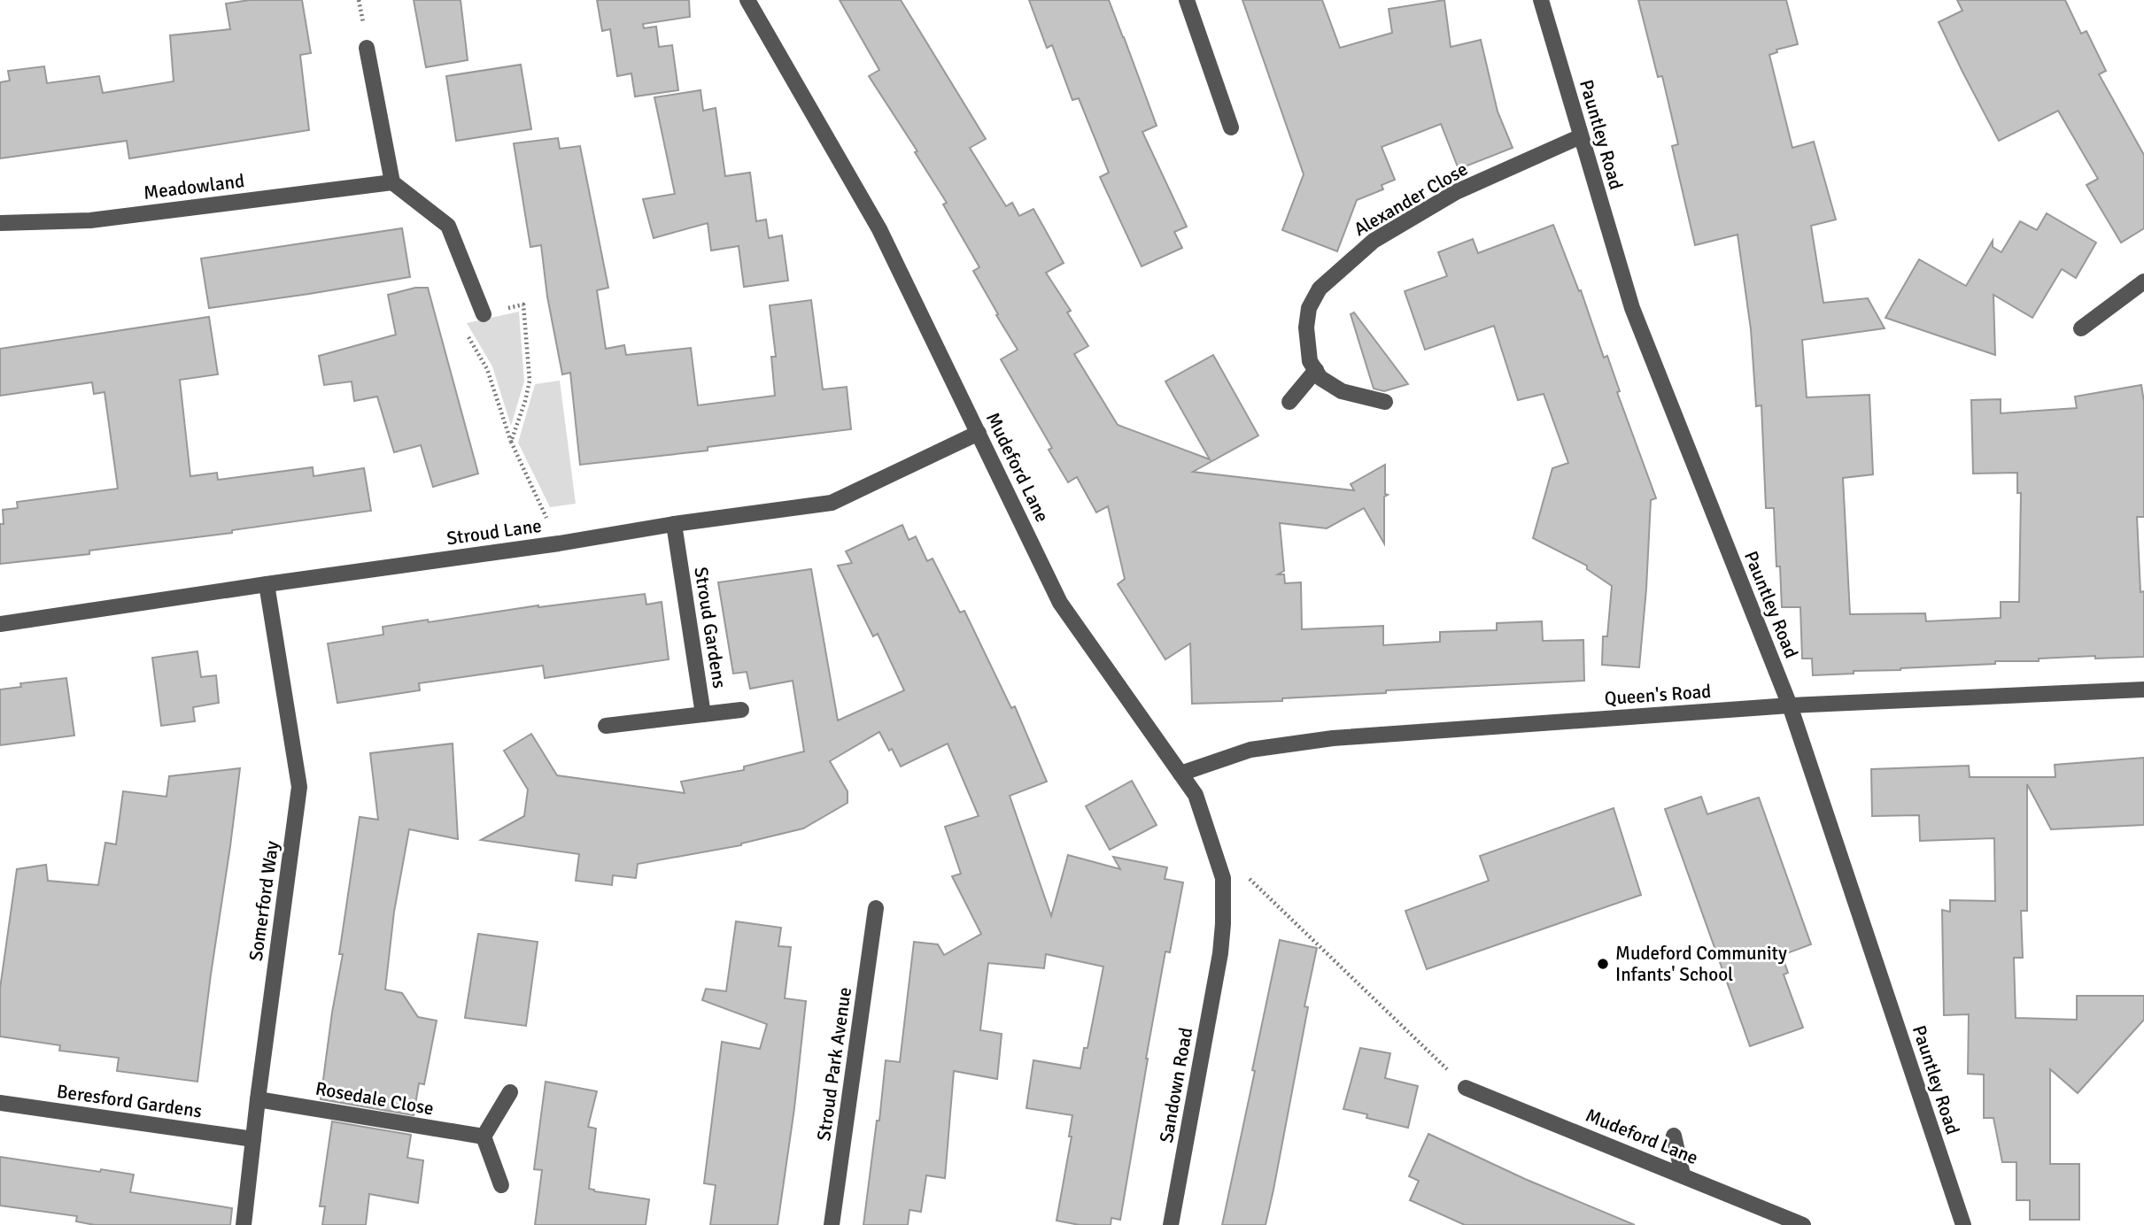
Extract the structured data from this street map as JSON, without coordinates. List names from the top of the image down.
{
  "streets": {
    "street": [
      "Pauntley Road",
      "Meadowland",
      "Alexander Close",
      "Mudeford Lane",
      "Stroud Lane",
      "Stroud Gardens",
      "Queen's Road",
      "Somerford Way",
      "Stroud Park Avenue",
      "Sandown Road",
      "Rosedale Close",
      "Beresford Gardens"
    ]
  },
  "crossings": [
    ["Pauntley Road", "Alexander Close"],
    ["Pauntley Road", "Queen's Road"],
    ["Mudeford Lane", "Stroud Lane"],
    ["Mudeford Lane", "Queen's Road"],
    ["Mudeford Lane", "Sandown Road"],
    ["Stroud Lane", "Stroud Gardens"],
    ["Stroud Lane", "Somerford Way"],
    ["Somerford Way", "Rosedale Close"],
    ["Somerford Way", "Beresford Gardens"]
  ],
  "places": ["Mudeford Community Infants' School"]
}
